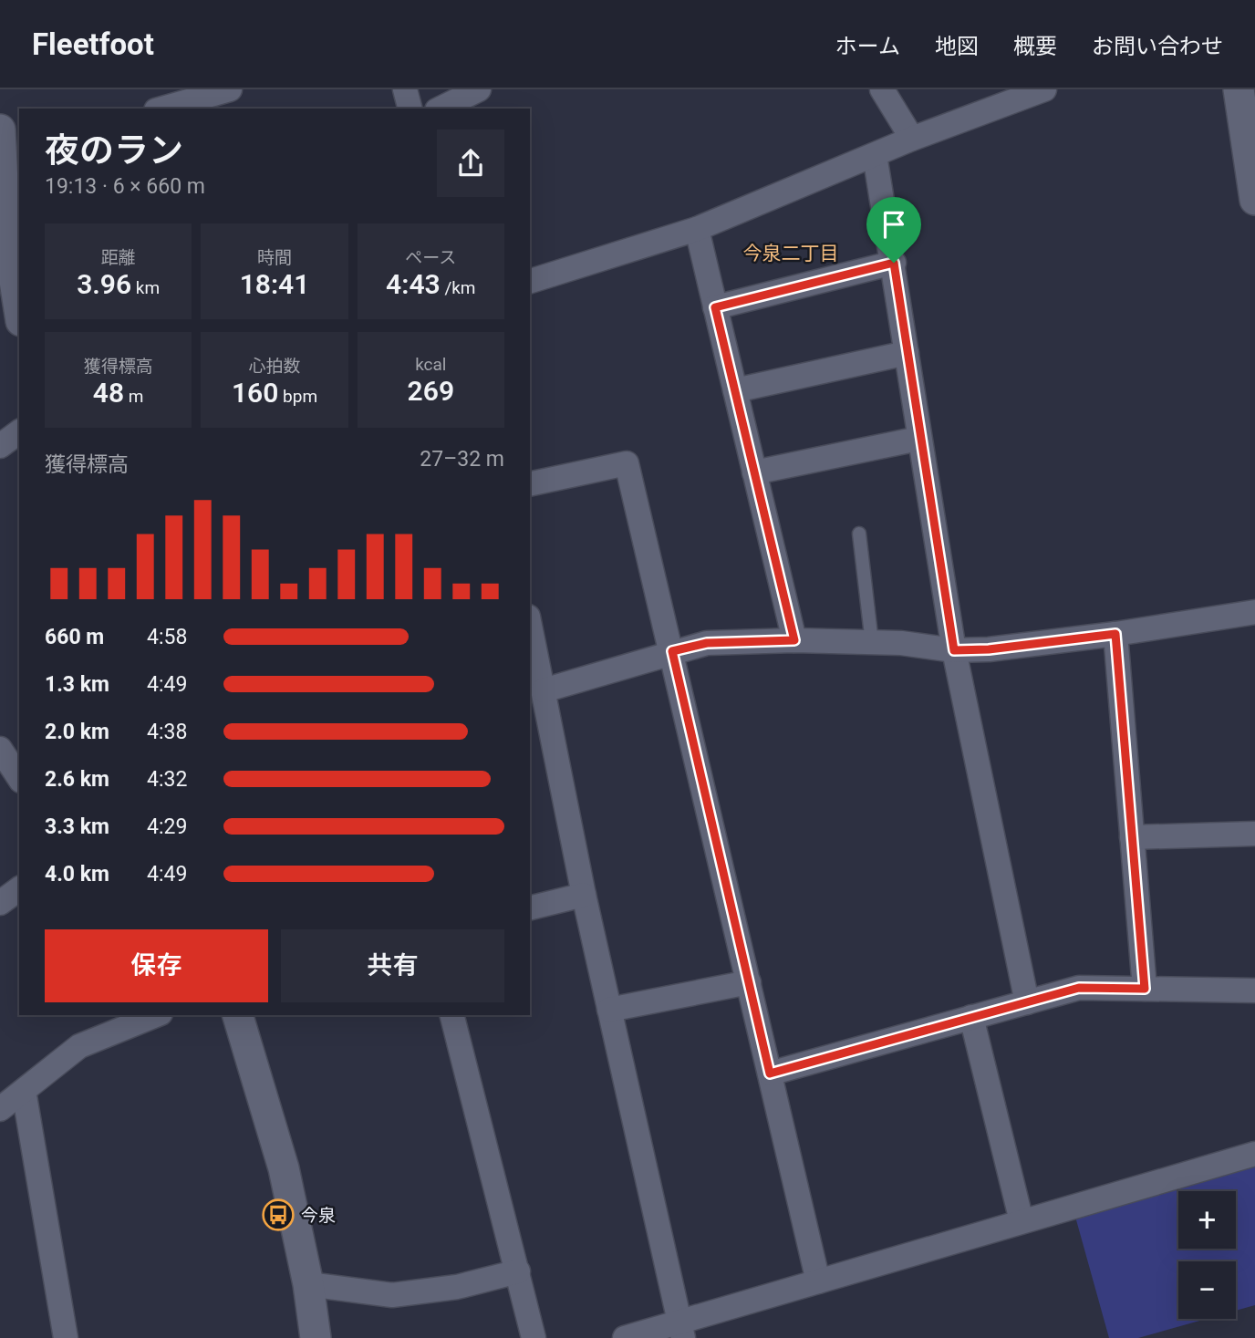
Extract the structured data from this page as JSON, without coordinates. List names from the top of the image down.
{
  "districts": ["今泉二丁目"],
  "places": {
    "bus stop": ["今泉"]
  },
  "page": {
    "header": "Fleetfoot",
    "nav": [
      "ホーム",
      "地図",
      "概要",
      "お問い合わせ"
    ],
    "heading": ["夜のラン", "19:13 · 6 × 660 m"],
    "stats": [
      ["距離", "3.96 km"],
      ["時間", "18:41"],
      ["ペース", "4:43 /km"],
      ["獲得標高", "48 m"],
      ["心拍数", "160 bpm"],
      ["kcal", "269"]
    ],
    "chart": ["獲得標高", "27–32 m"],
    "list": [
      {
        "name": "660 m",
        "note": "4:58"
      },
      {
        "name": "1.3 km",
        "note": "4:49"
      },
      {
        "name": "2.0 km",
        "note": "4:38"
      },
      {
        "name": "2.6 km",
        "note": "4:32"
      },
      {
        "name": "3.3 km",
        "note": "4:29"
      },
      {
        "name": "4.0 km",
        "note": "4:49"
      }
    ],
    "buttons": ["保存", "共有"],
    "map_buttons": ["+", "−"]
  }
}
